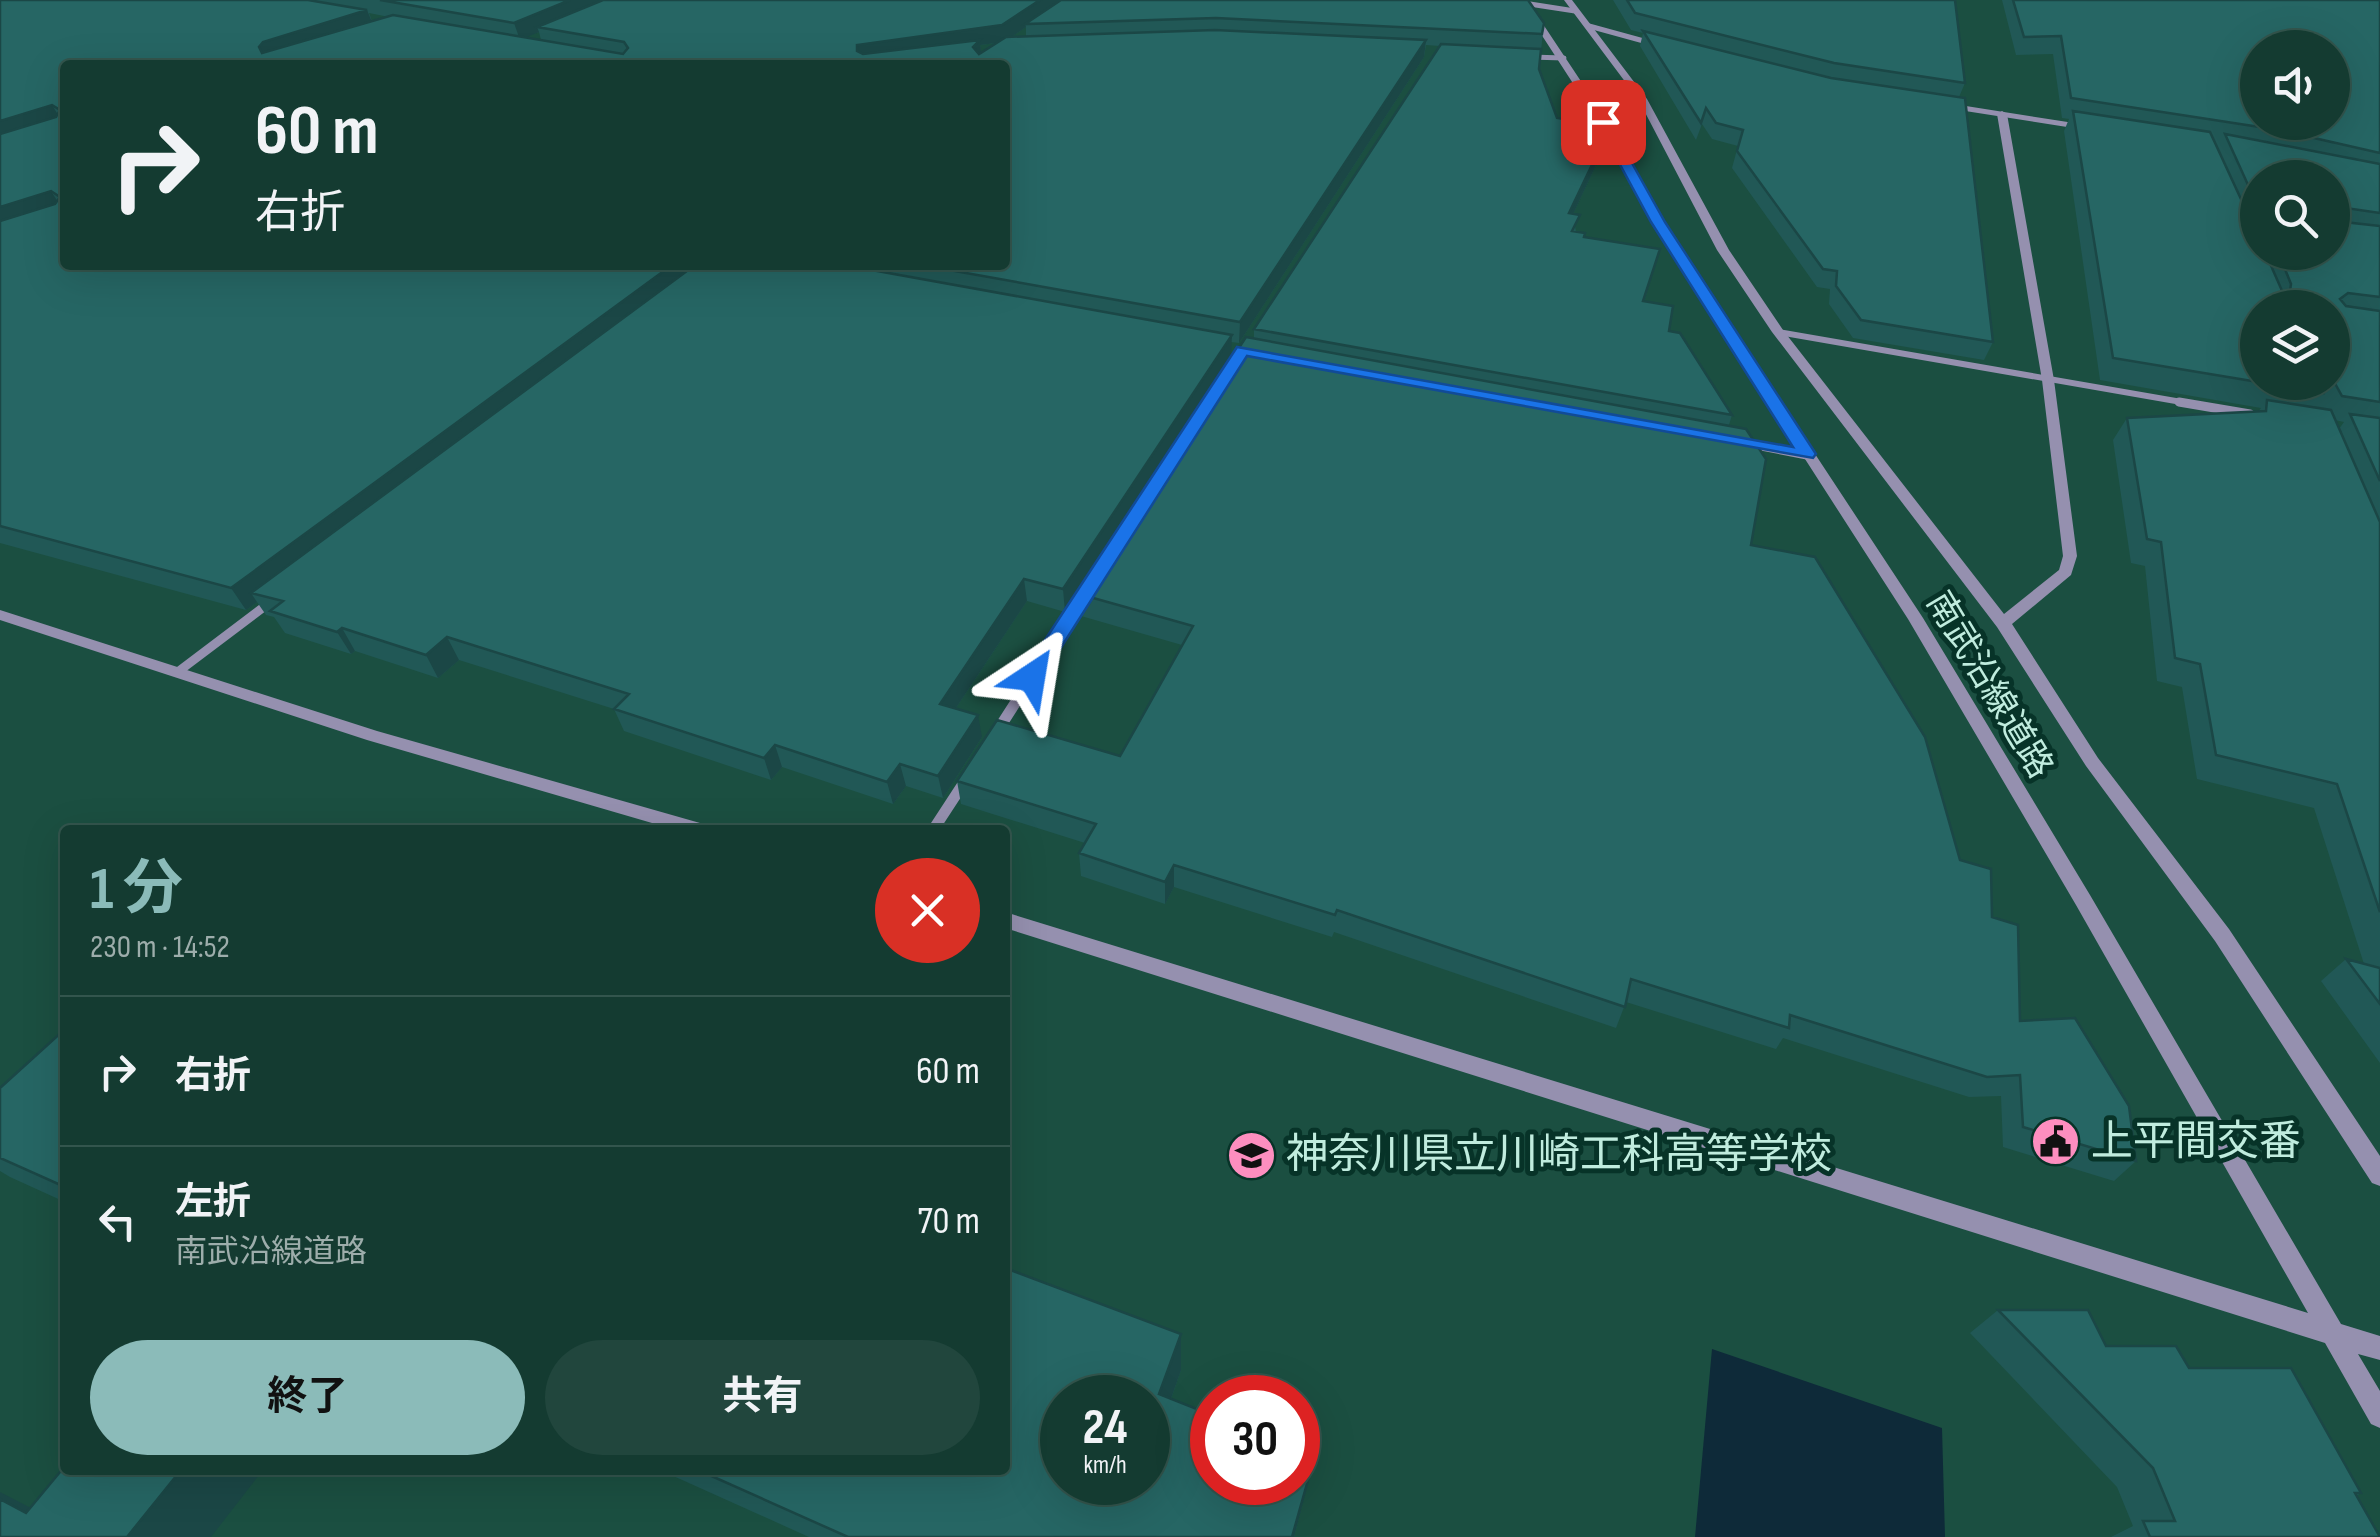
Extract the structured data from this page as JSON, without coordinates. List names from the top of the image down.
{
  "streets": {
    "street": ["南武沿線道路"]
  },
  "places": {
    "public building": ["上平間交番"],
    "school or university": ["神奈川県立川崎工科高等学校"]
  },
  "page": {
    "turn": ["60 m", "右折"],
    "heading": ["1 分", "230 m · 14:52"],
    "list": [
      {
        "name": "右折",
        "value": "60 m"
      },
      {
        "name": "左折",
        "note": "南武沿線道路",
        "value": "70 m"
      }
    ],
    "buttons": ["終了", "共有"],
    "speed": "24 km/h",
    "limit": "30"
  }
}
